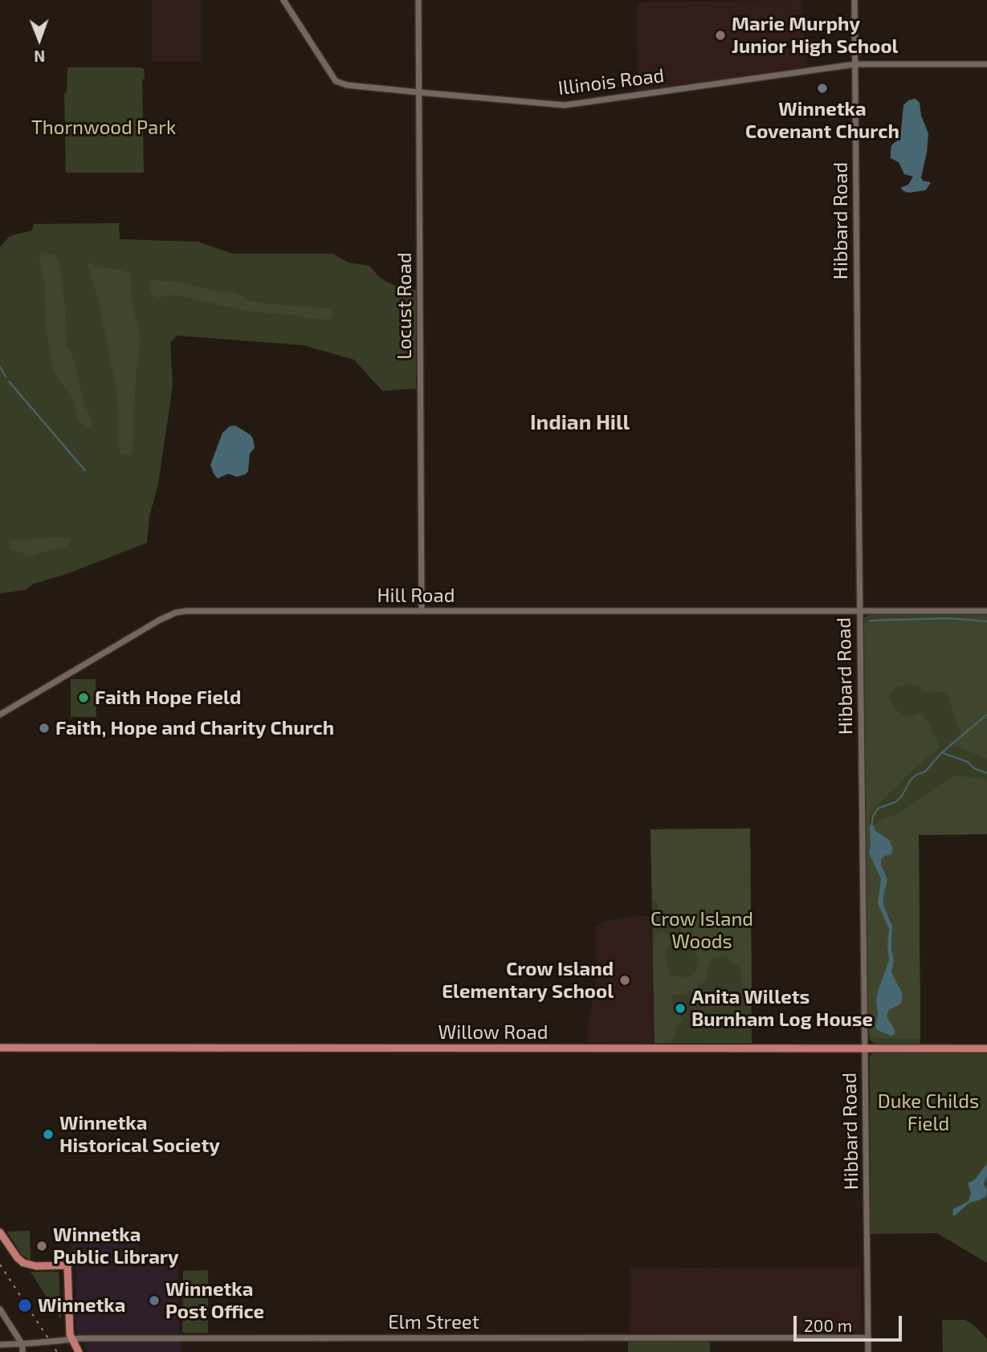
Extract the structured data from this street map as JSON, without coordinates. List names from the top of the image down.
{
  "streets": {
    "main road": ["Willow Road"],
    "street": [
      "Illinois Road",
      "Hibbard Road",
      "Locust Road",
      "Hill Road",
      "Elm Street"
    ]
  },
  "crossings": [
    ["Illinois Road", "Hibbard Road"],
    ["Illinois Road", "Locust Road"],
    ["Hibbard Road", "Hill Road"],
    ["Hibbard Road", "Willow Road"],
    ["Hibbard Road", "Elm Street"],
    ["Locust Road", "Hill Road"]
  ],
  "districts": ["Indian Hill"],
  "parks": ["Thornwood Park", "Crow Island Woods", "Duke Childs Field"],
  "places": [
    "Marie Murphy Junior High School",
    "Winnetka Covenant Church",
    "Faith Hope Field",
    "Faith, Hope and Charity Church",
    "Crow Island Elementary School",
    "Anita Willets Burnham Log House",
    "Winnetka Historical Society",
    "Winnetka Public Library",
    "Winnetka Post Office",
    "Winnetka"
  ],
  "scale_bar": "200 m",
  "north": "bottom"
}
